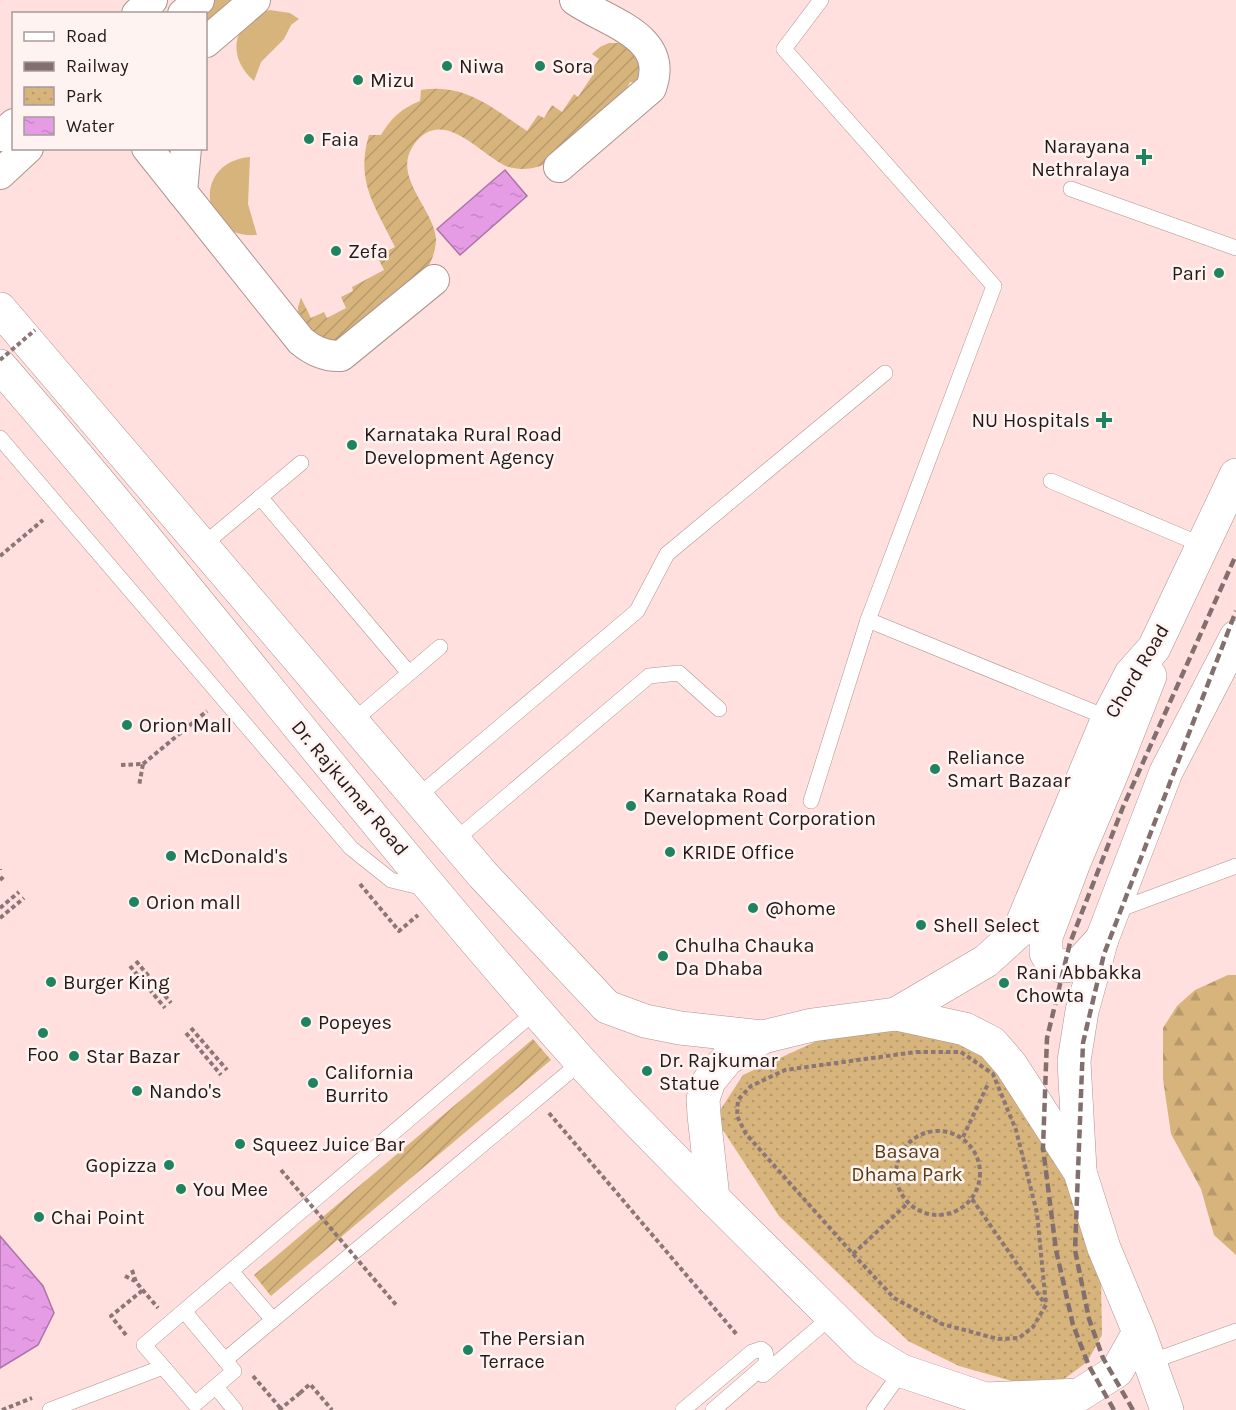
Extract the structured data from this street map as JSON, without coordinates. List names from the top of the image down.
{
  "streets": {
    "main road": ["Chord Road", "Dr. Rajkumar Road"]
  },
  "parks": ["Basava Dhama Park"],
  "places": {
    "other": [
      "Niwa",
      "Sora",
      "Mizu",
      "Faia",
      "Zefa",
      "Pari",
      "Karnataka Rural Road Development Agency",
      "Orion Mall",
      "Reliance Smart Bazaar",
      "Karnataka Road Development Corporation",
      "KRIDE Office",
      "McDonald's",
      "Orion mall",
      "@home",
      "Shell Select",
      "Chulha Chauka Da Dhaba",
      "Burger King",
      "Rani Abbakka Chowta",
      "Popeyes",
      "Foo",
      "Star Bazar",
      "Dr. Rajkumar Statue",
      "California Burrito",
      "Nando's",
      "Squeez Juice Bar",
      "Gopizza",
      "You Mee",
      "Chai Point",
      "The Persian Terrace"
    ],
    "health": ["Narayana Nethralaya", "NU Hospitals"]
  },
  "legend": [
    "Road",
    "Railway",
    "Park",
    "Water"
  ]
}
